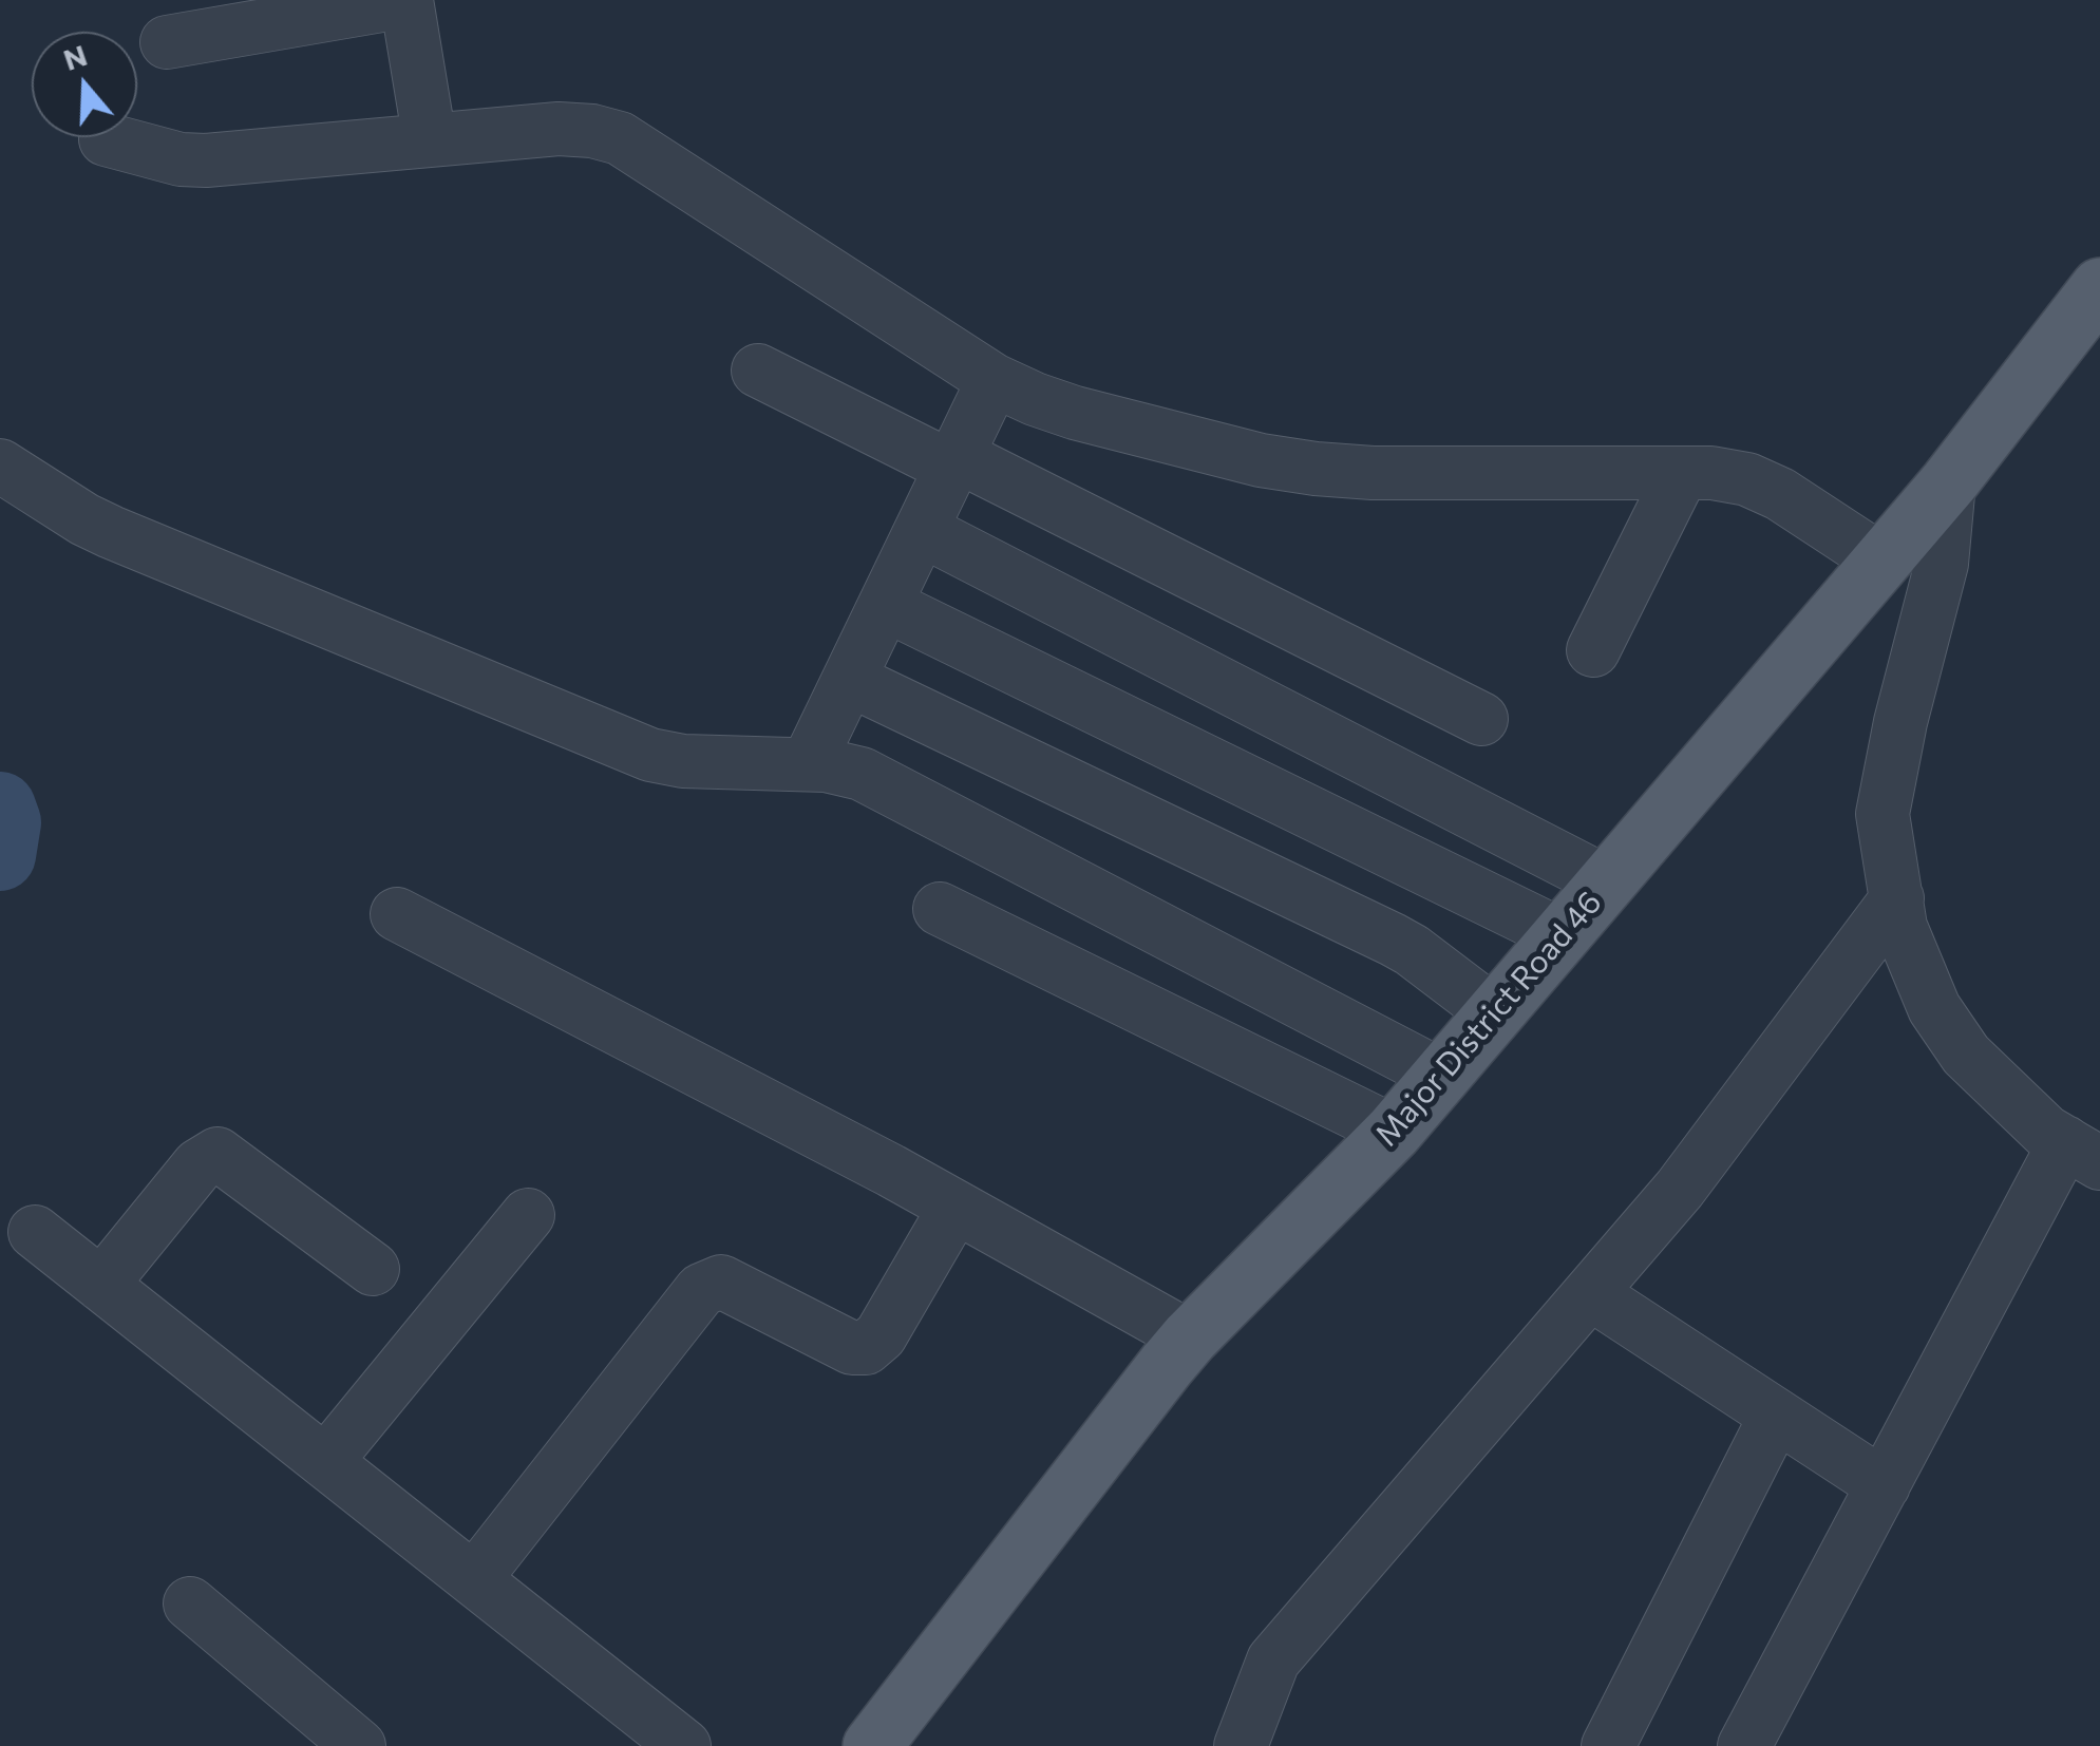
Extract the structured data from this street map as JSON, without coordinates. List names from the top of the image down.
{
  "streets": {
    "main road": ["Major District Road 46"]
  },
  "north": "top"
}
